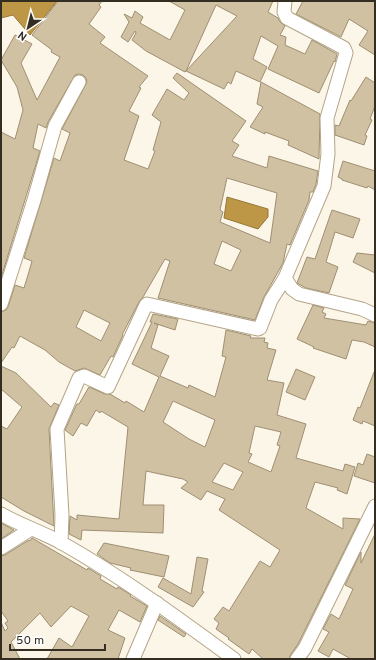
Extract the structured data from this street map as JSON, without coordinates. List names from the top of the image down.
{
  "scale_bar": "50 m",
  "north": "bottom left"
}
